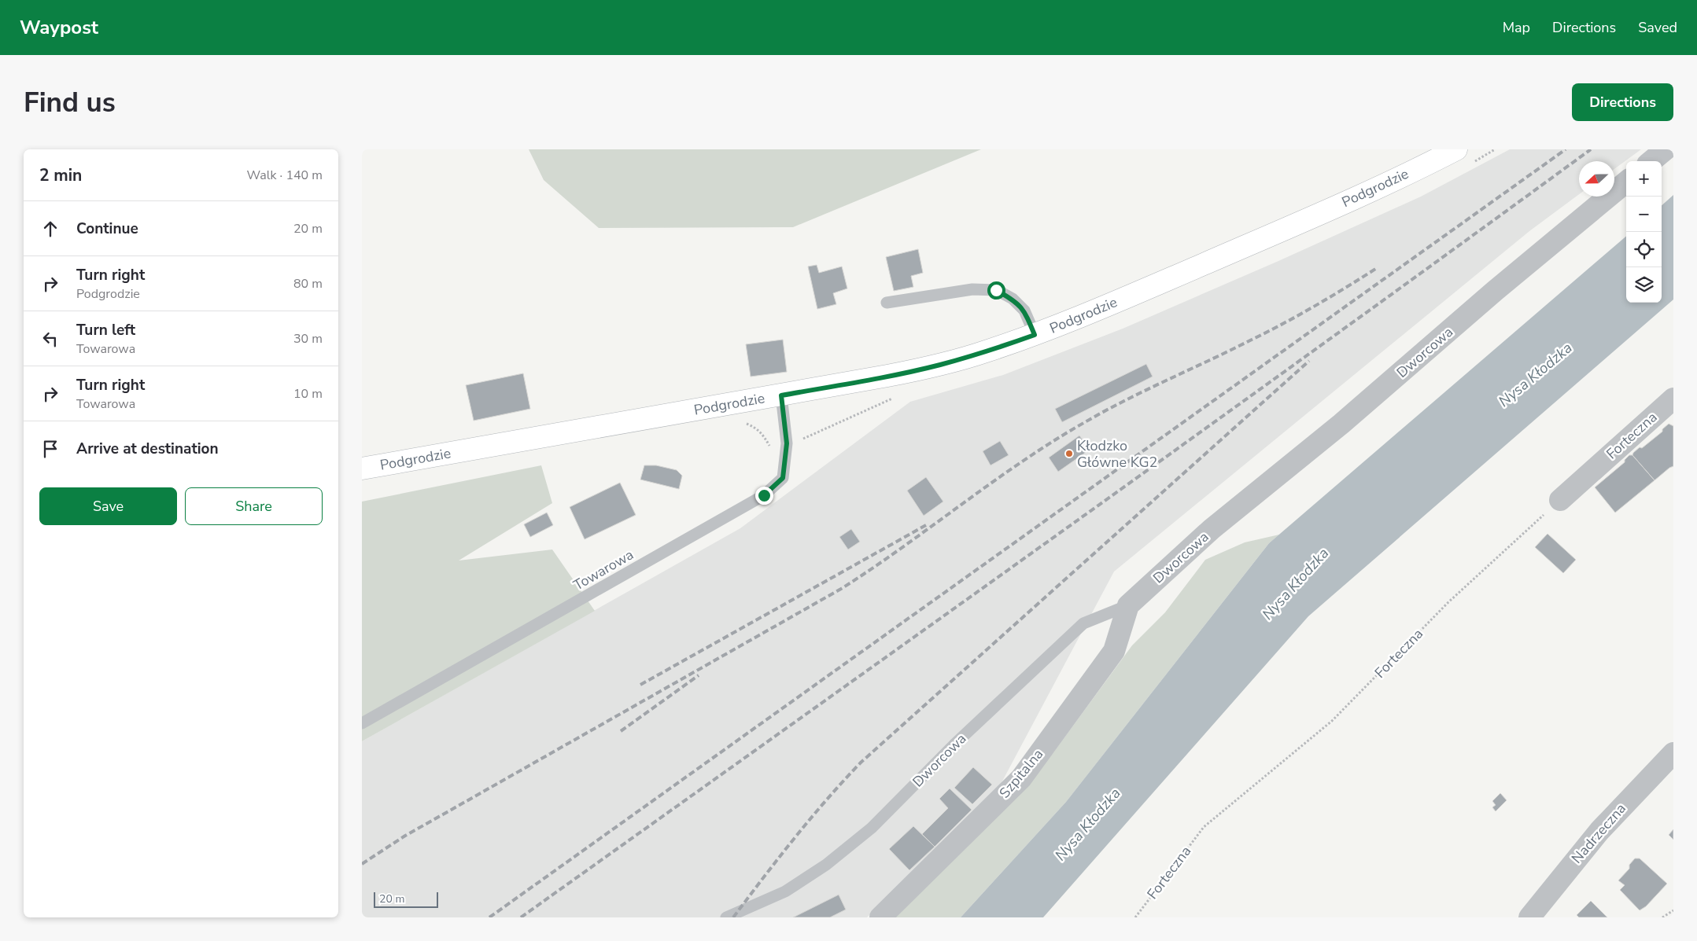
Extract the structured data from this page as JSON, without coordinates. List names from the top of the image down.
{
  "streets": {
    "main road": ["Podgrodzie"],
    "street": [
      "Dworcowa",
      "Forteczna",
      "Szpitalna",
      "Nadrzeczna"
    ],
    "lane": ["Towarowa"]
  },
  "crossings": [
    ["Podgrodzie", "Towarowa"],
    ["Dworcowa", "Szpitalna"]
  ],
  "water": ["Nysa Kłodzka"],
  "places": ["Kłodzko Główne KG2"],
  "scale_bar": "20 m",
  "north": "left",
  "page": {
    "header": "Waypost",
    "nav": ["Map", "Directions", "Saved"],
    "buttons": [
      "Directions",
      ["Save", "Share"]
    ],
    "title": "Find us",
    "heading": ["2 min", "Walk · 140 m"],
    "map_buttons": ["+", "−"],
    "list": [
      ["Continue", "20 m"],
      ["Turn right", "Podgrodzie", "80 m"],
      ["Turn left", "Towarowa", "30 m"],
      ["Turn right", "Towarowa", "10 m"],
      "Arrive at destination"
    ],
    "scale": "20 m"
  }
}
